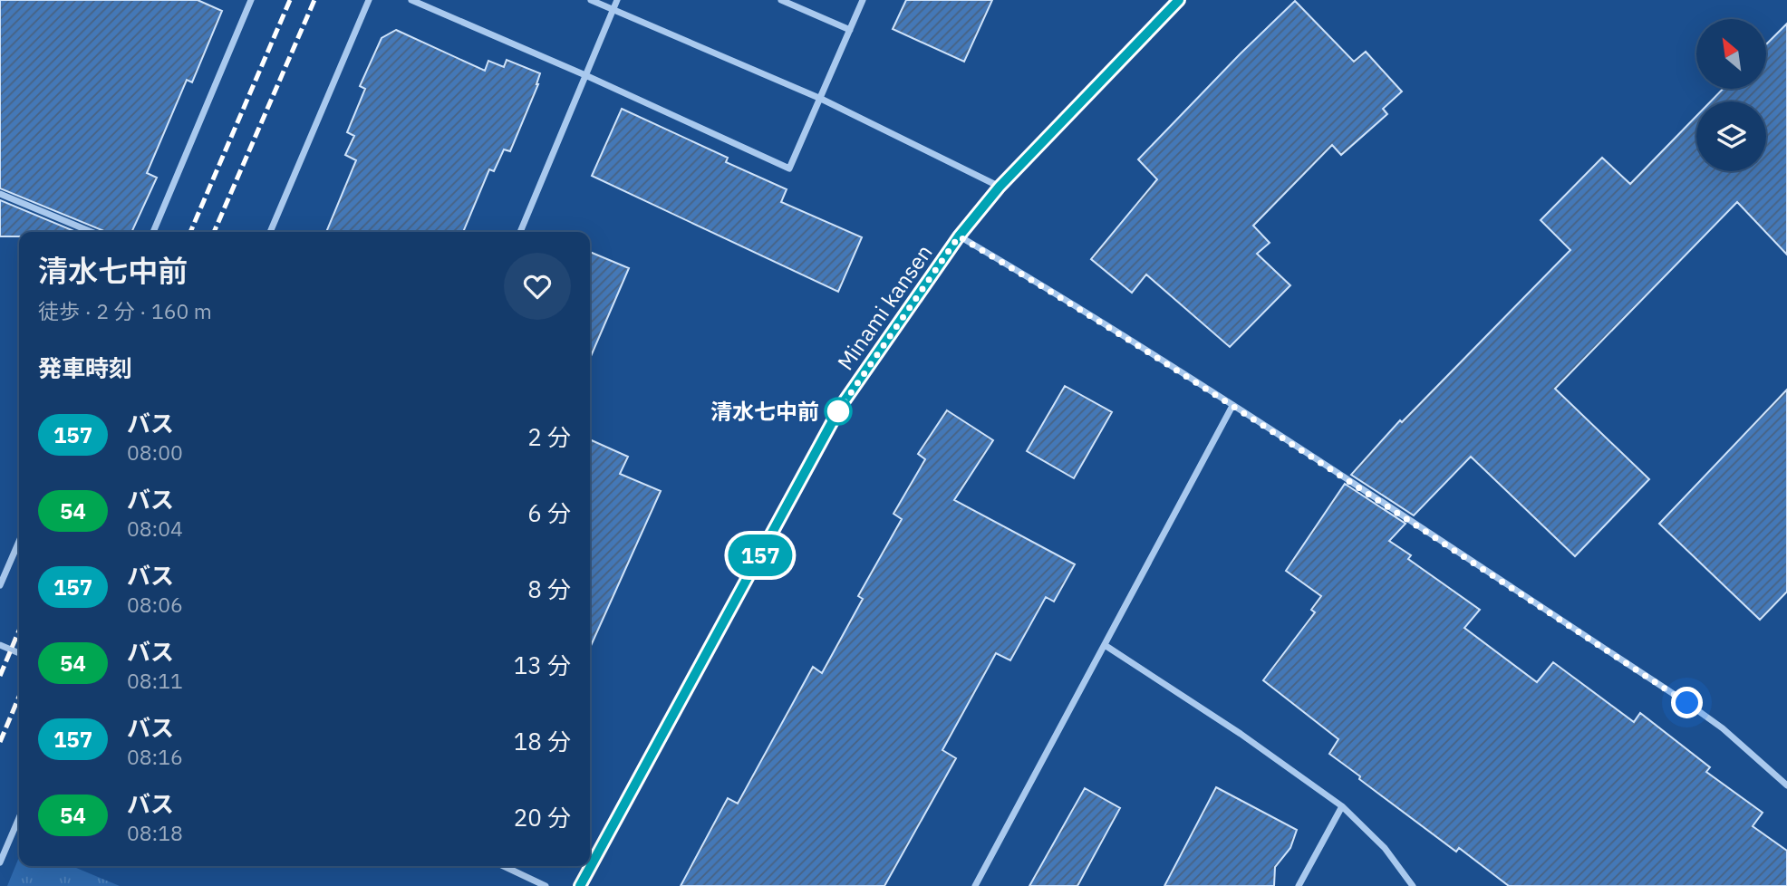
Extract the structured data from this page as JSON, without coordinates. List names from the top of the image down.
{
  "streets": {
    "main road": ["Minami kansen"]
  },
  "places": ["清水七中前"],
  "lines": ["bus line 157"],
  "north": "top left",
  "page": {
    "on_map": "157",
    "heading": [
      ["清水七中前", "徒歩 · 2 分 · 160 m"],
      "発車時刻"
    ],
    "list": [
      {
        "mark": "157",
        "name": "バス",
        "note": "08:00",
        "value": "2 分"
      },
      {
        "mark": "54",
        "name": "バス",
        "note": "08:04",
        "value": "6 分"
      },
      {
        "mark": "157",
        "name": "バス",
        "note": "08:06",
        "value": "8 分"
      },
      {
        "mark": "54",
        "name": "バス",
        "note": "08:11",
        "value": "13 分"
      },
      {
        "mark": "157",
        "name": "バス",
        "note": "08:16",
        "value": "18 分"
      },
      {
        "mark": "54",
        "name": "バス",
        "note": "08:18",
        "value": "20 分"
      }
    ]
  }
}
